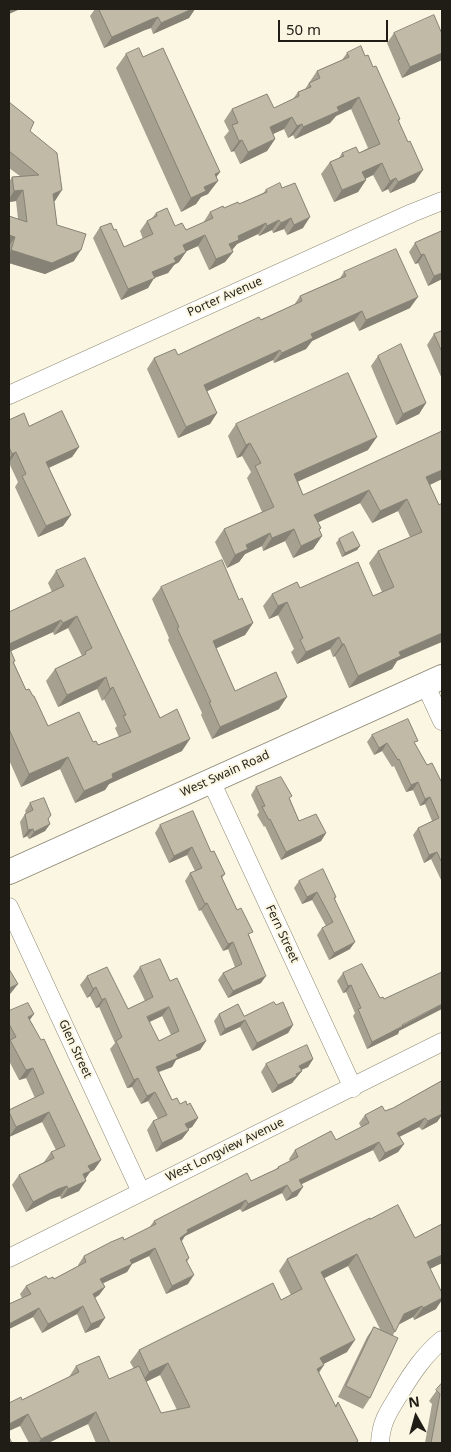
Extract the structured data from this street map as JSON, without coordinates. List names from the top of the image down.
{
  "streets": {
    "street": [
      "Porter Avenue",
      "West Swain Road",
      "Fern Street",
      "Glen Street",
      "West Longview Avenue"
    ]
  },
  "crossings": [
    ["West Swain Road", "Fern Street"],
    ["Fern Street", "West Longview Avenue"],
    ["Glen Street", "West Longview Avenue"]
  ],
  "scale_bar": "50 m",
  "north": "top"
}
